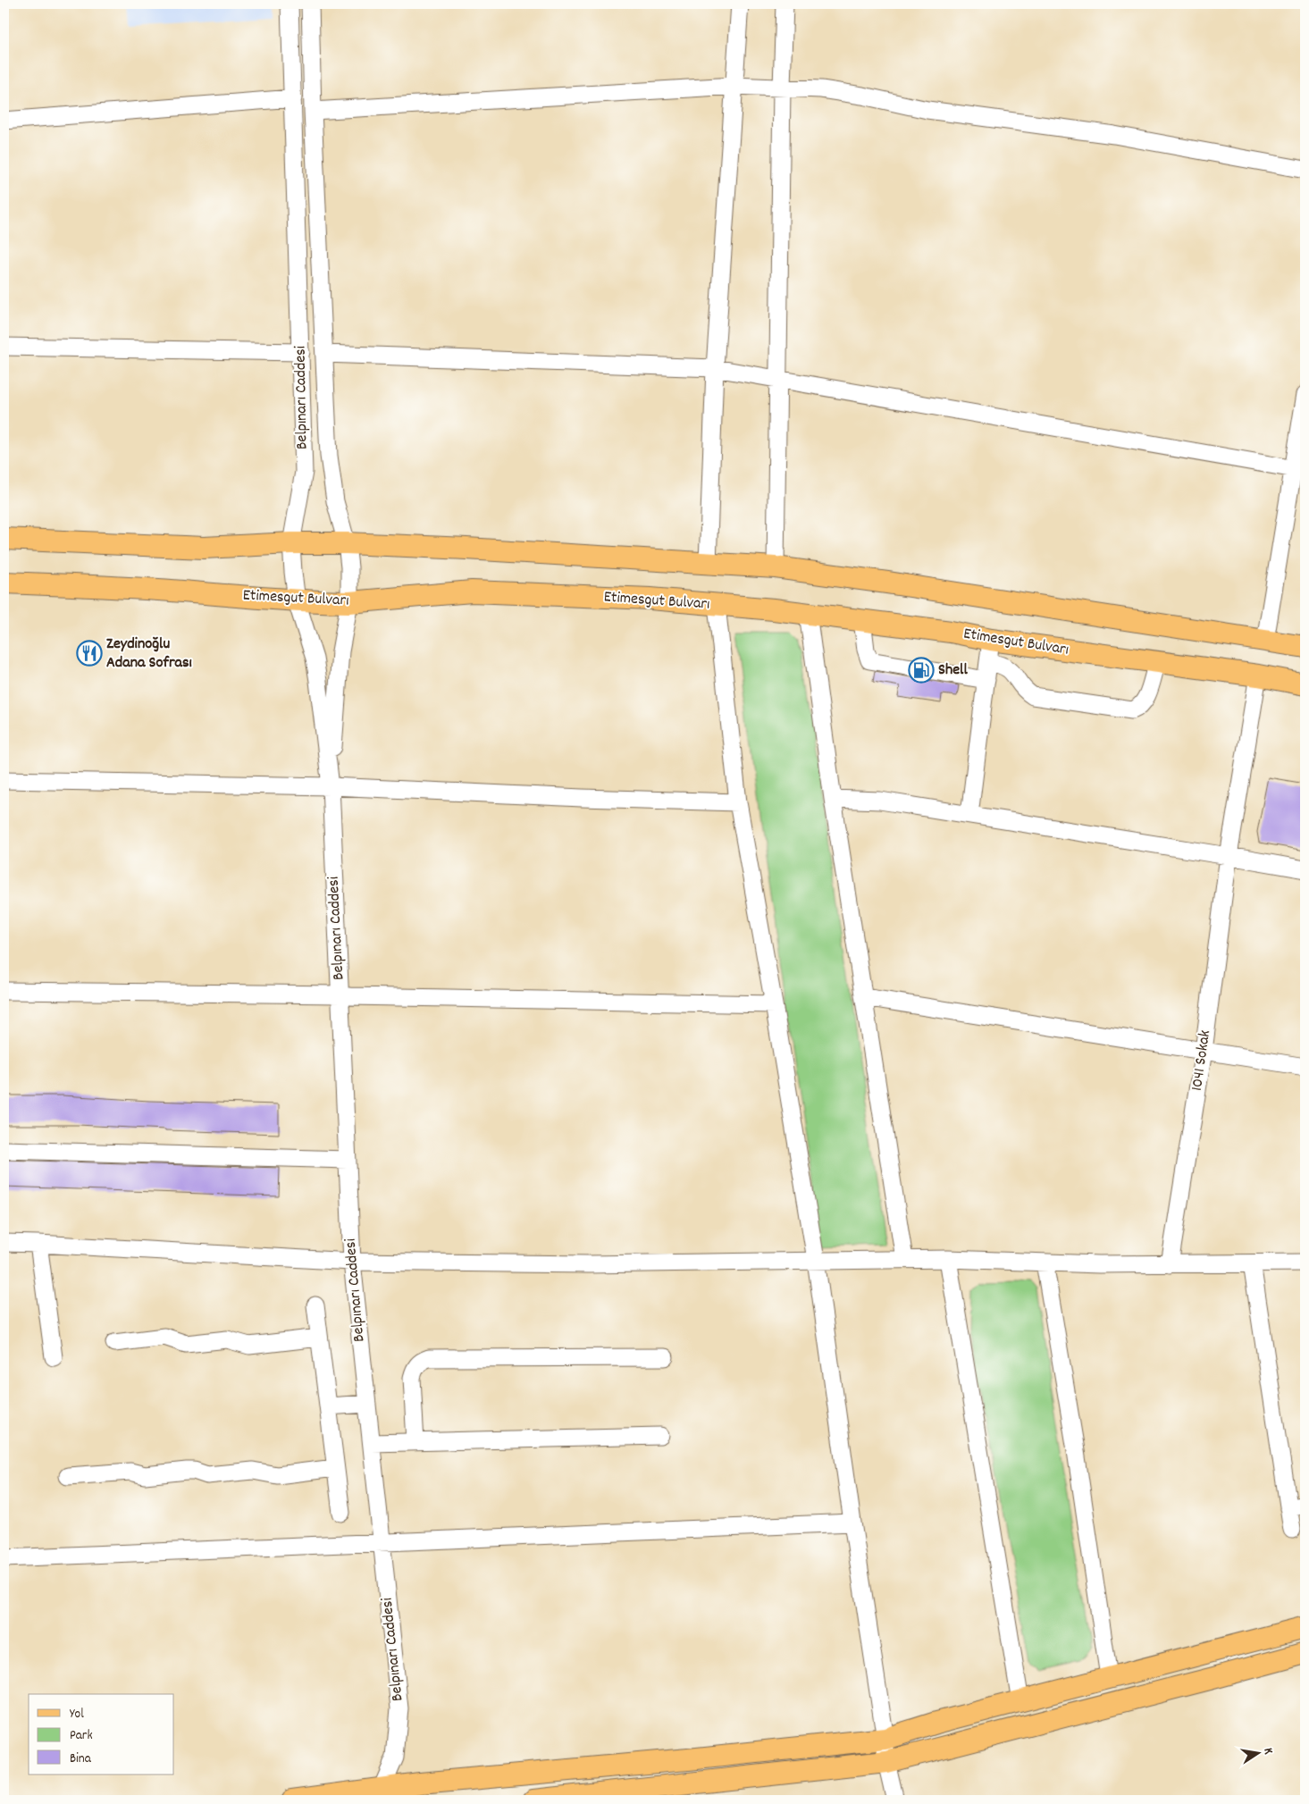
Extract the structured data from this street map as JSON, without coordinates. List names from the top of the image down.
{
  "streets": {
    "main road": ["Etimesgut Bulvarı"],
    "street": ["Belpınarı Caddesi", "1041 Sokak"]
  },
  "crossings": [
    ["Belpınarı Caddesi", "Etimesgut Bulvarı"],
    ["Etimesgut Bulvarı", "1041 Sokak"]
  ],
  "places": {
    "restaurant": ["Zeydinoğlu Adana Sofrası"],
    "fuel station": ["Shell"]
  },
  "legend": ["Yol", "Park", "Bina"],
  "north": "right"
}
